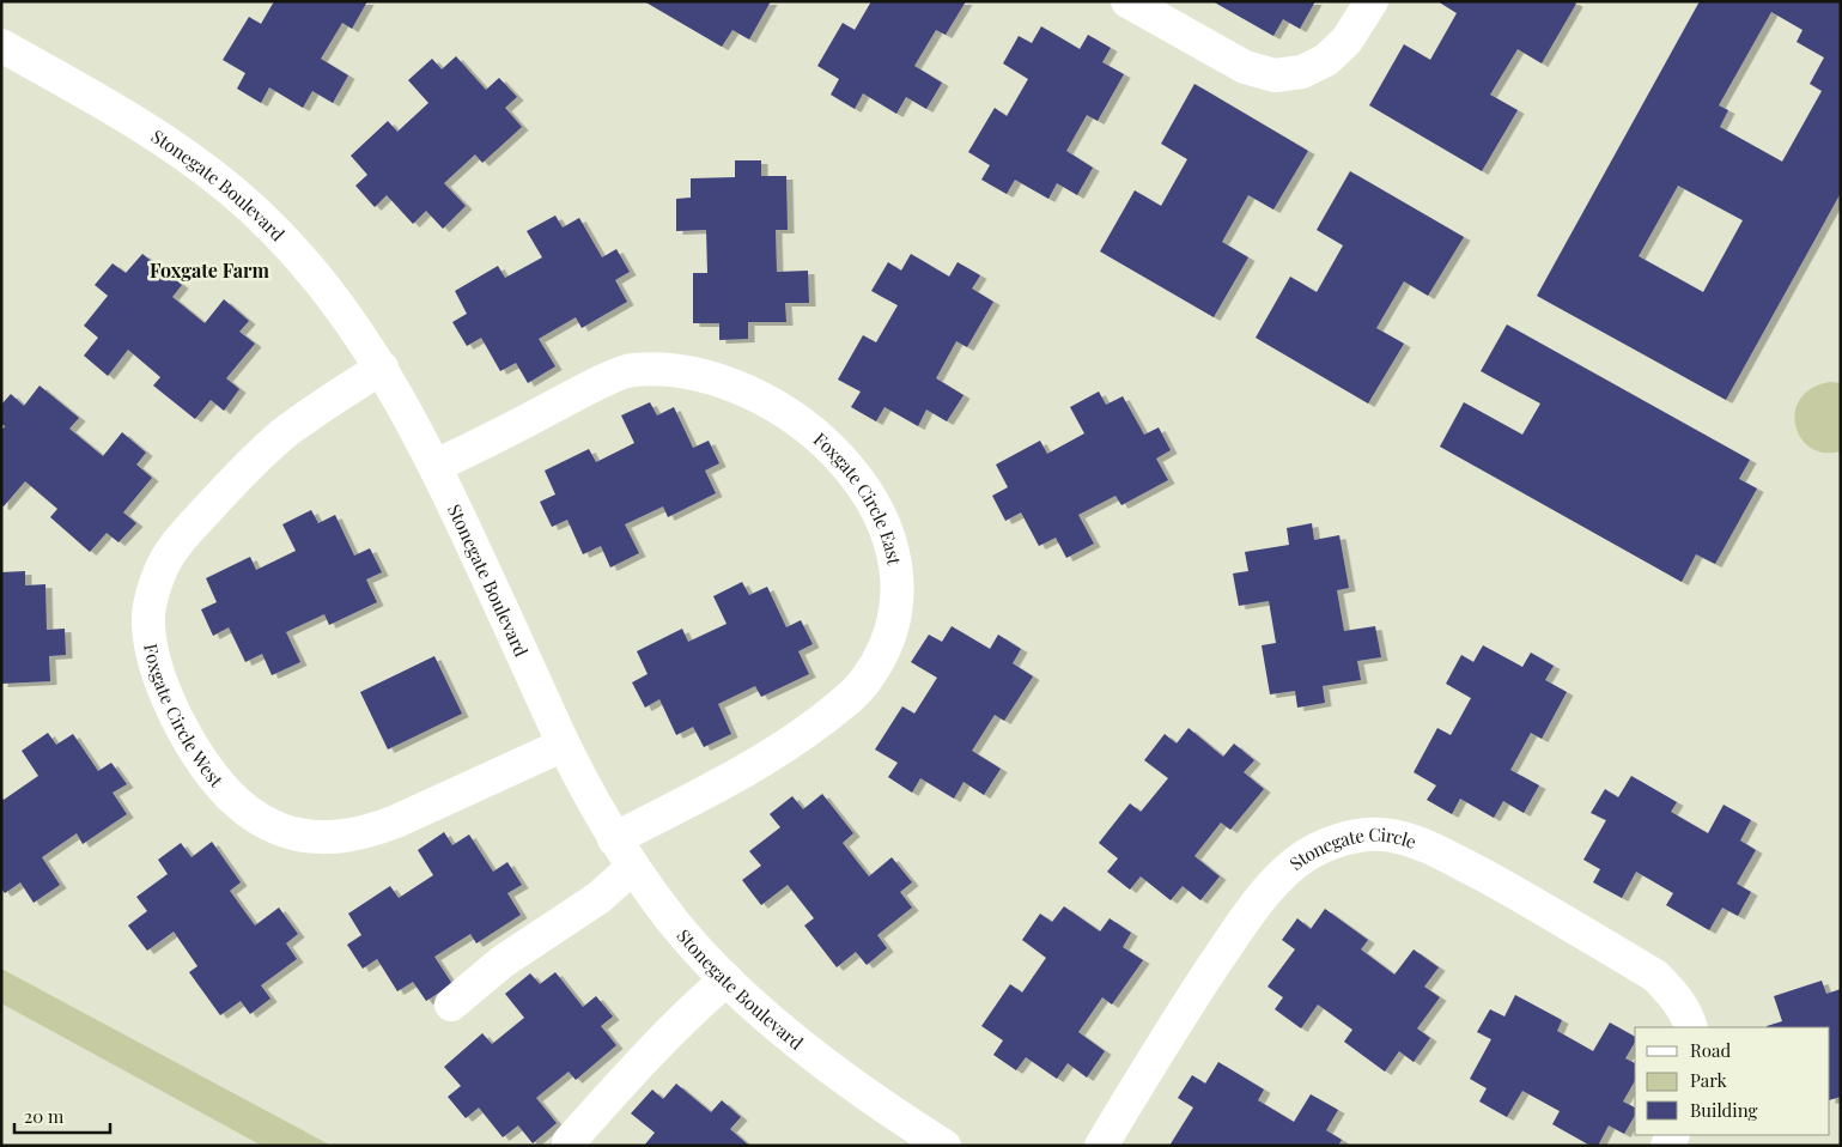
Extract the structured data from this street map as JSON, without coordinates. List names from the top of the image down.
{
  "streets": {
    "street": [
      "Stonegate Boulevard",
      "Foxgate Circle East",
      "Foxgate Circle West",
      "Stonegate Circle"
    ]
  },
  "crossings": [
    ["Stonegate Boulevard", "Foxgate Circle East"],
    ["Stonegate Boulevard", "Foxgate Circle West"]
  ],
  "districts": ["Foxgate Farm"],
  "legend": ["Road", "Park", "Building"],
  "scale_bar": "20 m"
}
